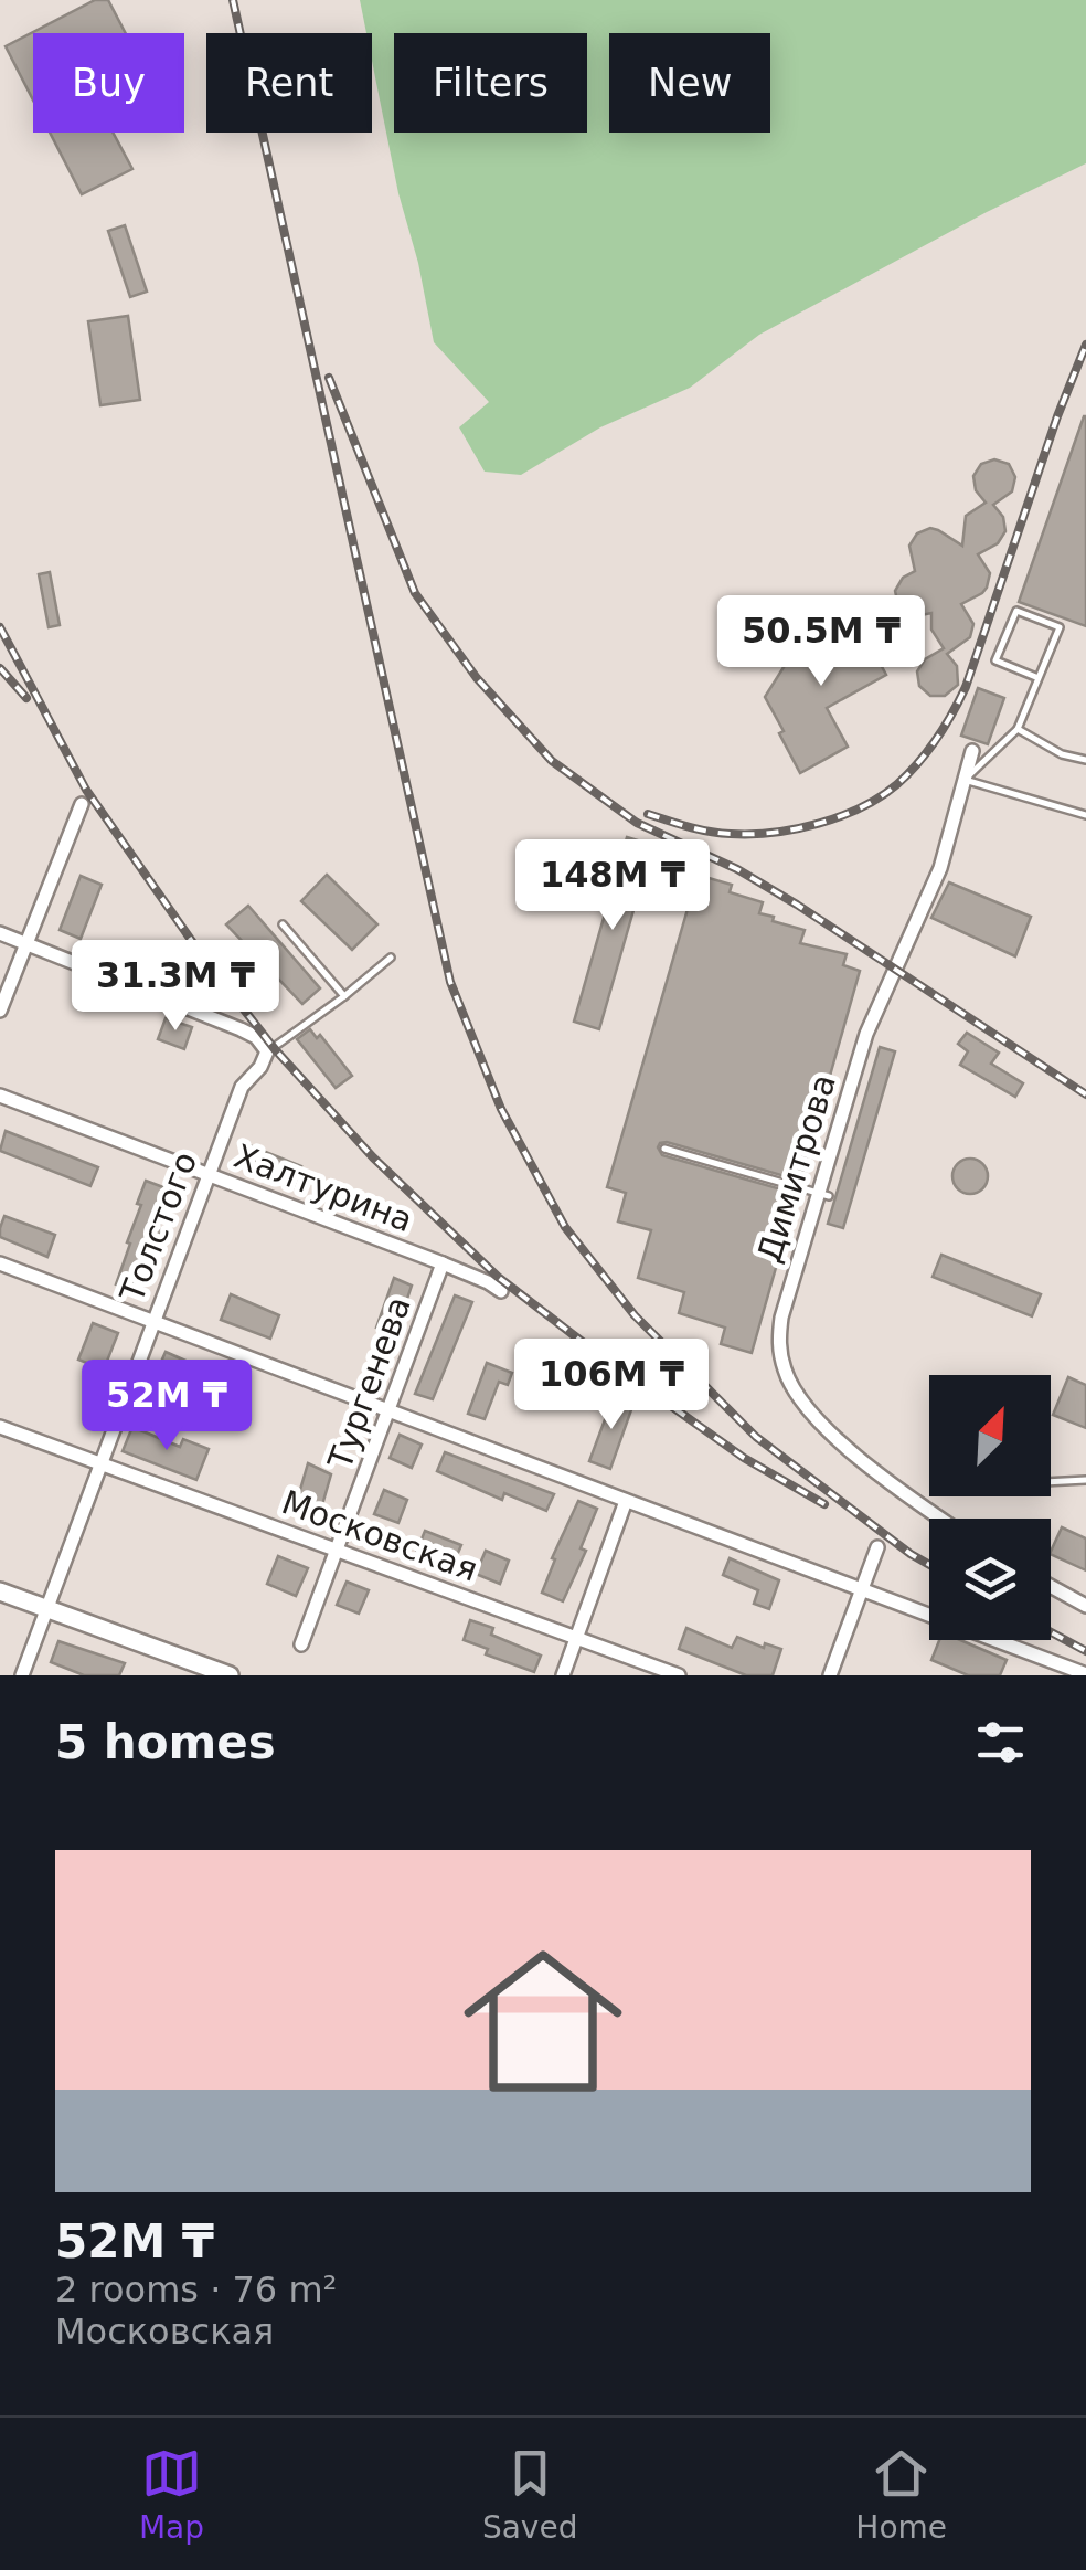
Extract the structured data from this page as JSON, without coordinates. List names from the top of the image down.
{
  "streets": {
    "street": [
      "Димитрова",
      "Халтурина",
      "Толстого",
      "Тургенева",
      "Московская"
    ]
  },
  "crossings": [
    ["Халтурина", "Толстого"],
    ["Халтурина", "Тургенева"],
    ["Толстого", "Московская"],
    ["Тургенева", "Московская"]
  ],
  "north": "top right",
  "page": {
    "chip": [
      "Buy",
      "Rent",
      "Filters",
      "New"
    ],
    "price": [
      "50.5M ₸",
      "148M ₸",
      "31.3M ₸",
      "106M ₸",
      "52M ₸"
    ],
    "heading": "5 homes",
    "list": [
      {
        "name": "52M ₸",
        "note": "2 rooms · 76 m² · Московская"
      }
    ],
    "tabs": ["Map", "Saved", "Home"]
  }
}
